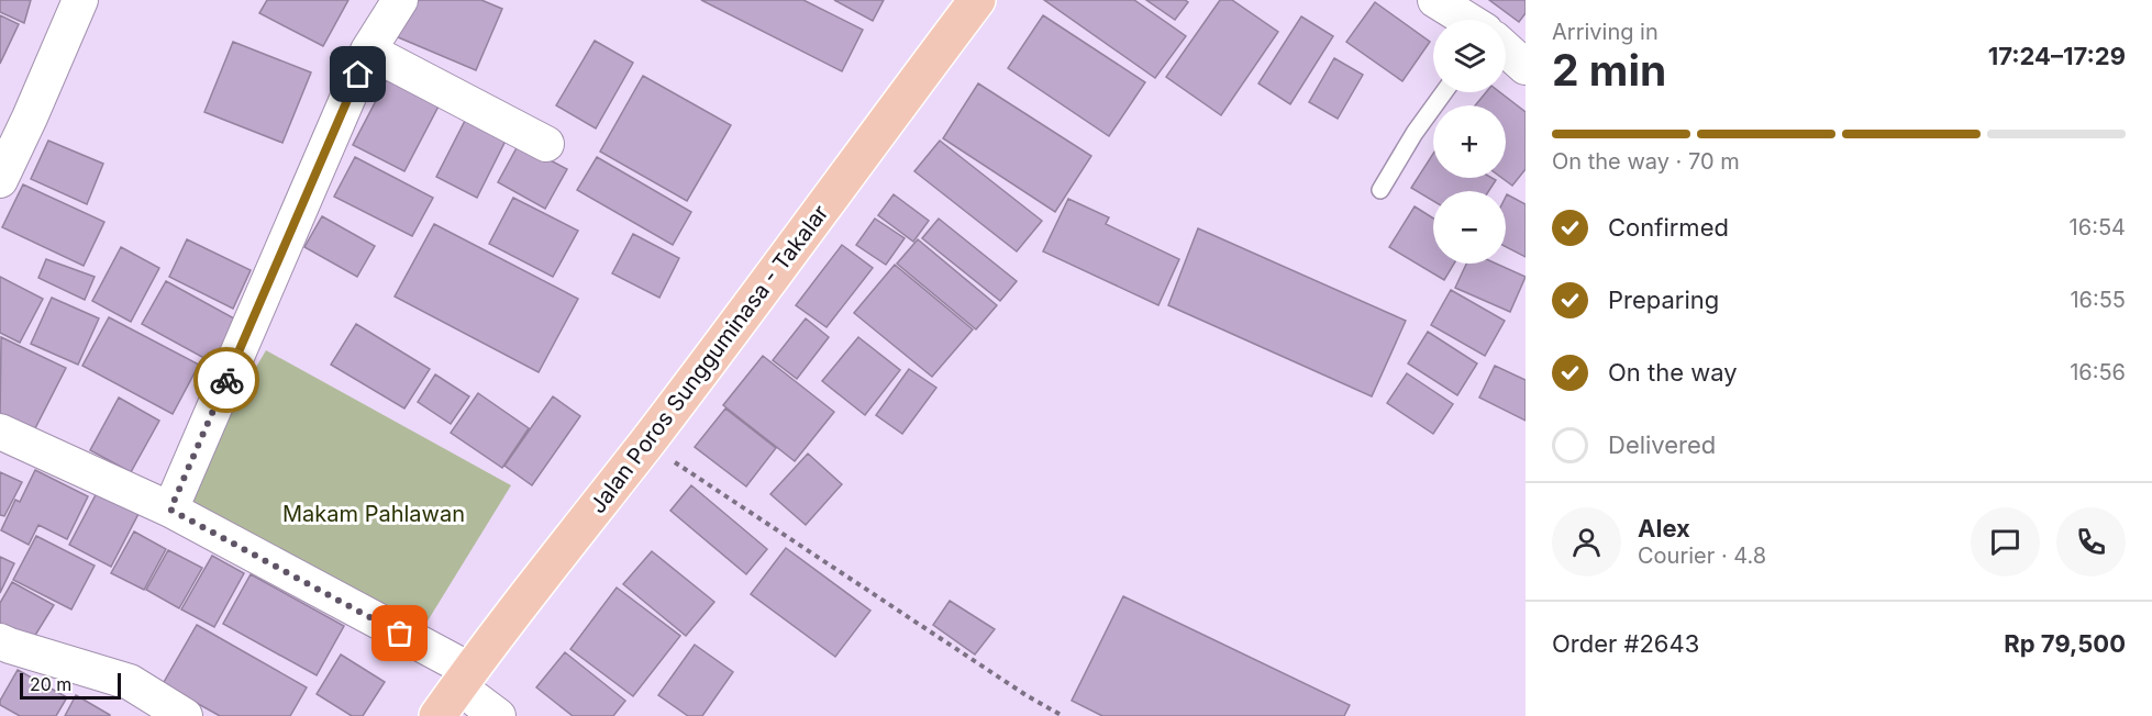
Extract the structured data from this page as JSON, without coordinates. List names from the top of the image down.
{
  "streets": {
    "highway": ["Jalan Poros Sungguminasa - Takalar"]
  },
  "parks": ["Makam Pahlawan"],
  "scale_bar": "20 m",
  "page": {
    "heading": ["2 min", "Arriving in", "17:24–17:29"],
    "panel": [
      "Alex",
      "Courier · 4.8",
      "Order #2643",
      "Rp 79,500"
    ],
    "map_buttons": ["+", "−"],
    "bar": "On the way · 70 m",
    "list": [
      ["Confirmed", "16:54"],
      ["Preparing", "16:55"],
      ["On the way", "16:56"],
      "Delivered"
    ],
    "scale": "20 m"
  }
}
